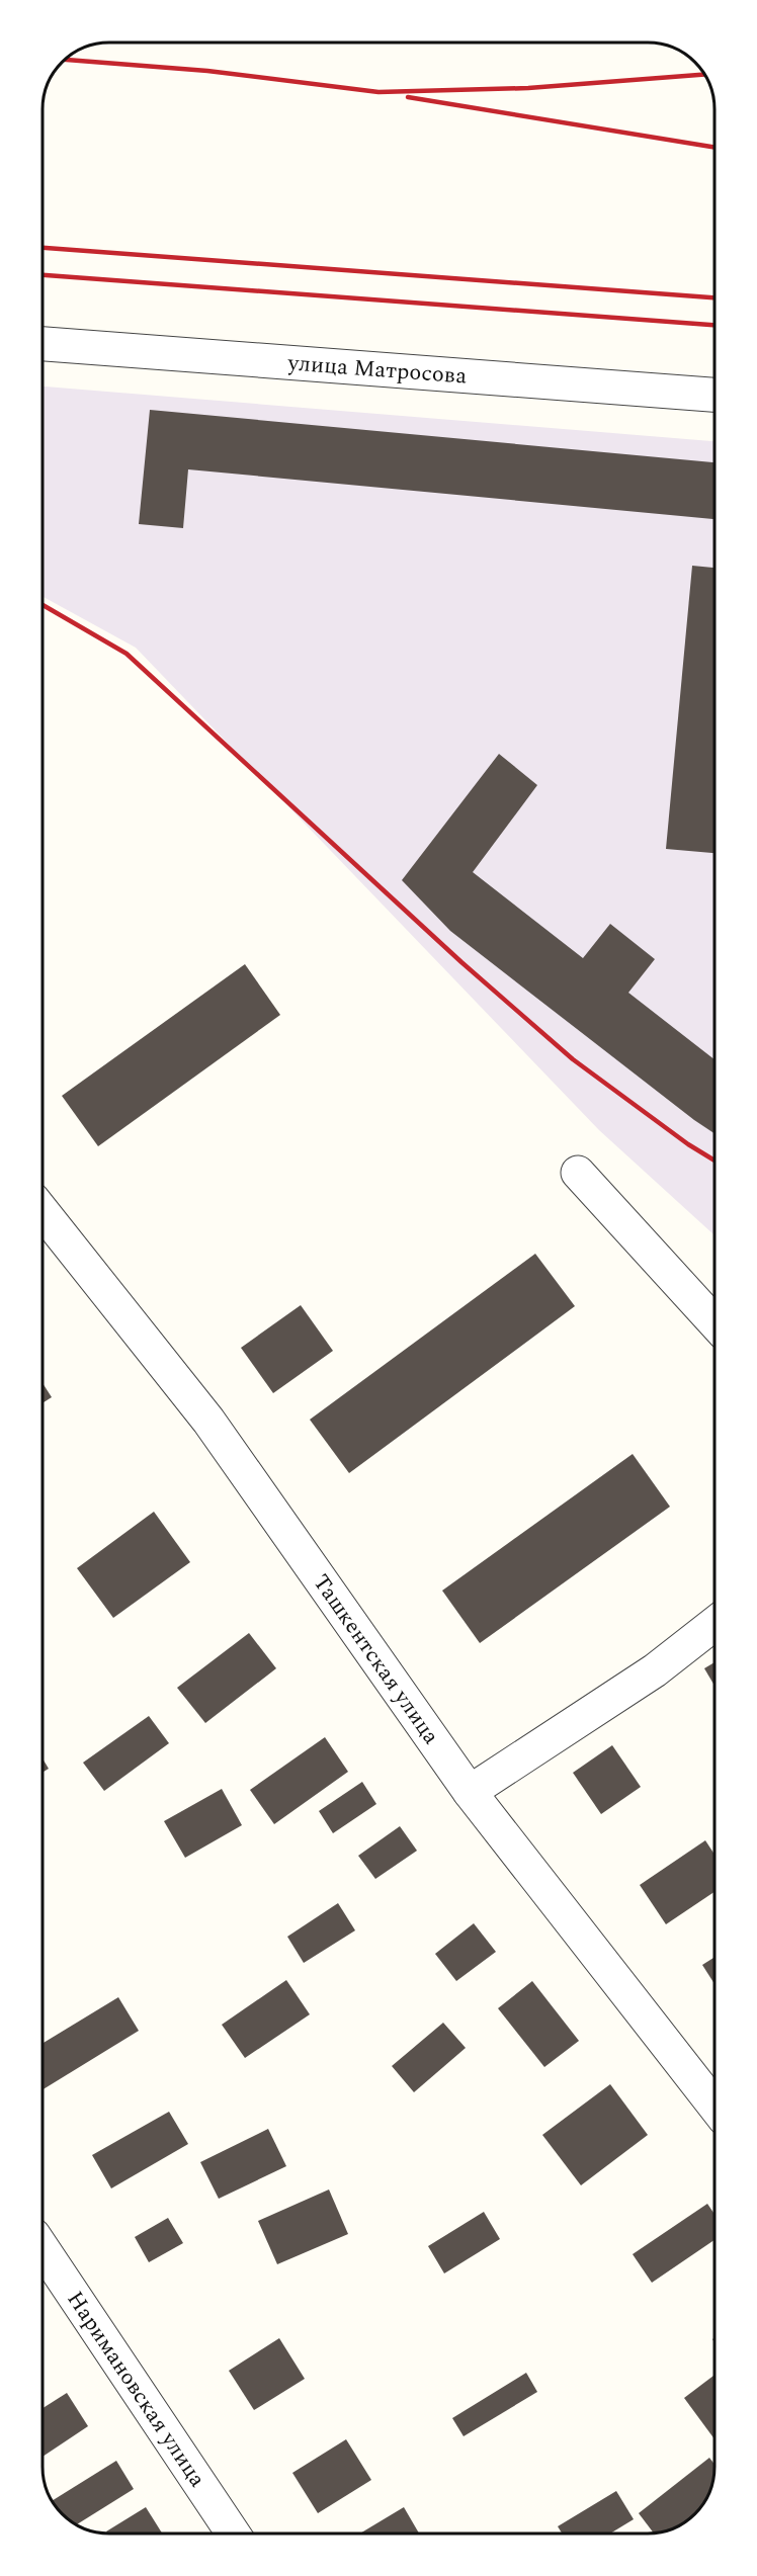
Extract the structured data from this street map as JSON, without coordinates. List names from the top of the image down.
{
  "streets": {
    "street": ["улица Матросова", "Ташкентская улица", "Наримановская улица"]
  }
}
